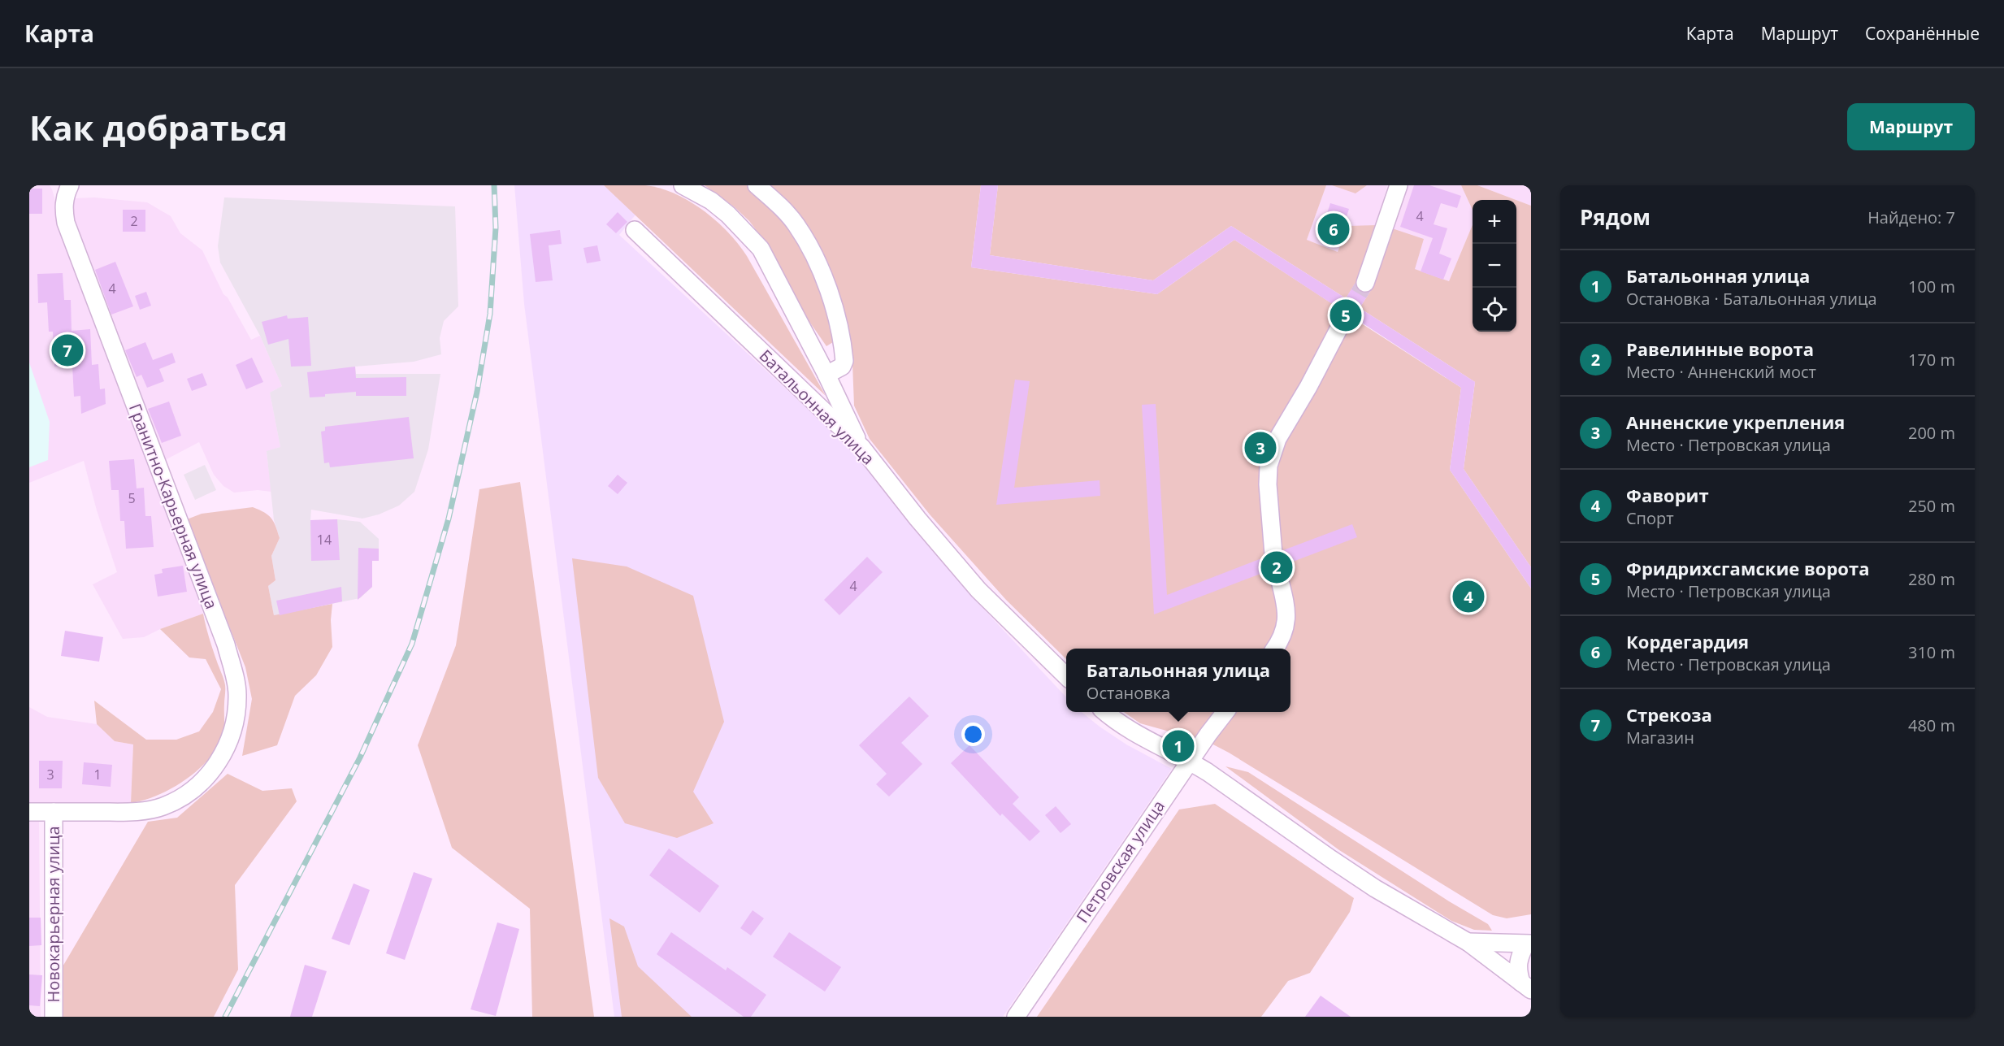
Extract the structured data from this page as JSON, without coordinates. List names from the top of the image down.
{
  "streets": {
    "street": [
      "Батальонная улица",
      "Гранитно-Карьерная улица",
      "Петровская улица",
      "Новокарьерная улица"
    ]
  },
  "crossings": [
    ["Гранитно-Карьерная улица", "Новокарьерная улица"]
  ],
  "house_numbers": [
    "4",
    "2",
    "4",
    "5",
    "14",
    "4",
    "3",
    "1"
  ],
  "page": {
    "header": "Карта",
    "nav": ["Карта", "Маршрут", "Сохранённые"],
    "buttons": "Маршрут",
    "title": "Как добраться",
    "heading": ["Рядом", "Найдено: 7"],
    "map_buttons": ["+", "−"],
    "pins": [
      "6",
      "5",
      "7",
      "3",
      "2",
      "4",
      "1"
    ],
    "list": [
      {
        "mark": "1",
        "name": "Батальонная улица",
        "note": "Остановка · Батальонная улица",
        "value": "100 m"
      },
      {
        "mark": "2",
        "name": "Равелинные ворота",
        "note": "Место · Анненский мост",
        "value": "170 m"
      },
      {
        "mark": "3",
        "name": "Анненские укрепления",
        "note": "Место · Петровская улица",
        "value": "200 m"
      },
      {
        "mark": "4",
        "name": "Фаворит",
        "note": "Спорт",
        "value": "250 m"
      },
      {
        "mark": "5",
        "name": "Фридрихсгамские ворота",
        "note": "Место · Петровская улица",
        "value": "280 m"
      },
      {
        "mark": "6",
        "name": "Кордегардия",
        "note": "Место · Петровская улица",
        "value": "310 m"
      },
      {
        "mark": "7",
        "name": "Стрекоза",
        "note": "Магазин",
        "value": "480 m"
      }
    ],
    "popup": ["Батальонная улица", "Остановка"]
  }
}
